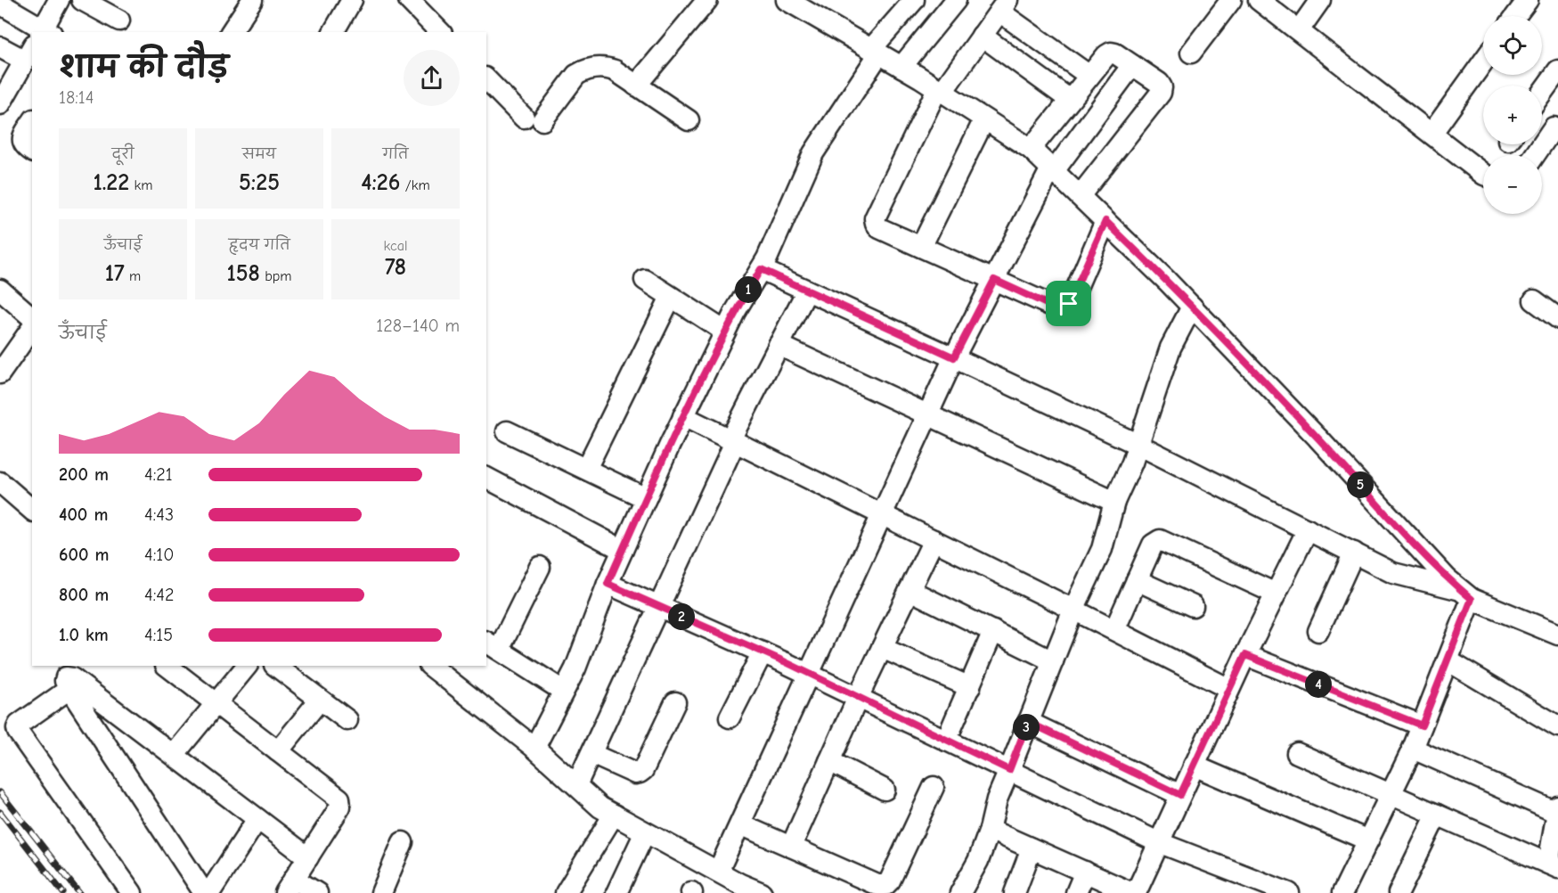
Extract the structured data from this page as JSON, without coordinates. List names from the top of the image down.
{
  "page": {
    "map_buttons": ["+", "−"],
    "heading": ["शाम की दौड़", "18:14"],
    "stats": [
      ["दूरी", "1.22 km"],
      ["समय", "5:25"],
      ["गति", "4:26 /km"],
      ["ऊँचाई", "17 m"],
      ["हृदय गति", "158 bpm"],
      ["kcal", "78"]
    ],
    "pins": [
      "1",
      "5",
      "2",
      "4",
      "3"
    ],
    "chart": ["ऊँचाई", "128–140 m"],
    "list": [
      {
        "name": "200 m",
        "note": "4:21"
      },
      {
        "name": "400 m",
        "note": "4:43"
      },
      {
        "name": "600 m",
        "note": "4:10"
      },
      {
        "name": "800 m",
        "note": "4:42"
      },
      {
        "name": "1.0 km",
        "note": "4:15"
      }
    ]
  }
}
